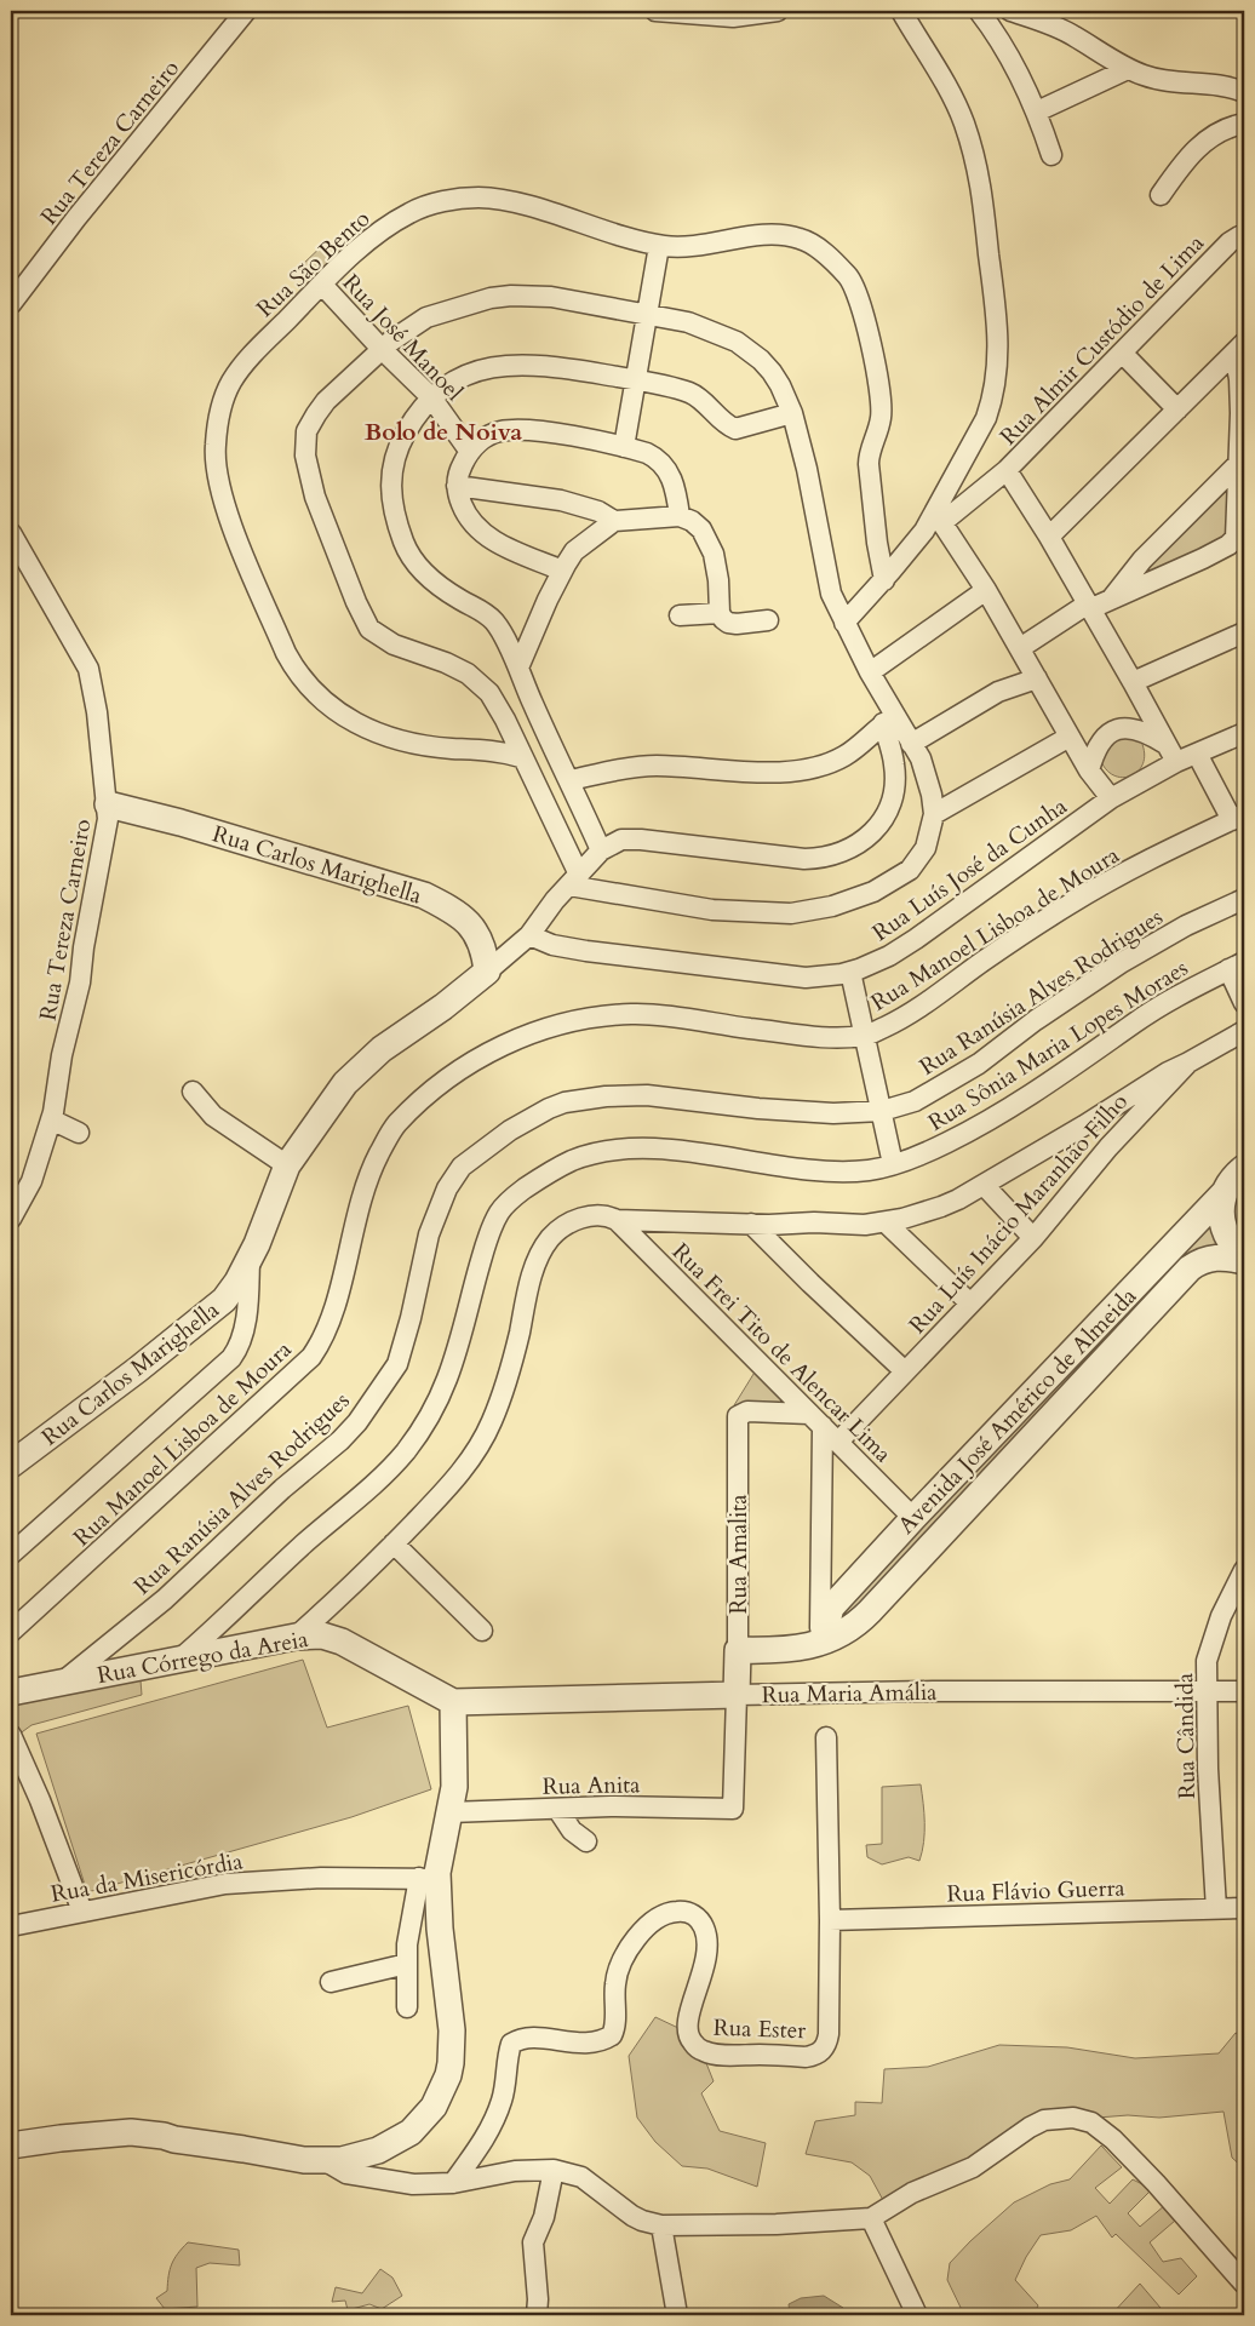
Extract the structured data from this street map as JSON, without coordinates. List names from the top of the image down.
{
  "streets": {
    "street": [
      "Rua Tereza Carneiro",
      "Rua São Bento",
      "Rua José Manoel",
      "Rua Almir Custódio de Lima",
      "Rua Carlos Marighella",
      "Rua Luís José da Cunha",
      "Rua Manoel Lisboa de Moura",
      "Rua Ranúsia Alves Rodrigues",
      "Rua Sônia Maria Lopes Moraes",
      "Rua Luís Inácio Maranhão Filho",
      "Rua Frei Tito de Alencar Lima",
      "Avenida José Américo de Almeida",
      "Rua Amalita",
      "Rua Córrego da Areia",
      "Rua Maria Amália",
      "Rua Cândida",
      "Rua Anita",
      "Rua da Misericórdia",
      "Rua Flávio Guerra",
      "Rua Ester"
    ]
  },
  "crossings": [
    ["Rua Tereza Carneiro", "Rua Carlos Marighella"],
    ["Rua São Bento", "Rua José Manoel"],
    ["Rua Almir Custódio de Lima", "Rua Luís José da Cunha"],
    ["Rua Carlos Marighella", "Rua Luís José da Cunha"],
    ["Rua Ranúsia Alves Rodrigues", "Rua Córrego da Areia"],
    ["Rua Sônia Maria Lopes Moraes", "Rua Córrego da Areia"],
    ["Rua Luís Inácio Maranhão Filho", "Rua Frei Tito de Alencar Lima"],
    ["Rua Frei Tito de Alencar Lima", "Avenida José Américo de Almeida"],
    ["Rua Frei Tito de Alencar Lima", "Rua Amalita"],
    ["Avenida José Américo de Almeida", "Rua Amalita"],
    ["Rua Amalita", "Rua Maria Amália"],
    ["Rua Amalita", "Rua Anita"],
    ["Rua Córrego da Areia", "Rua Maria Amália"],
    ["Rua Maria Amália", "Rua Cândida"],
    ["Rua Maria Amália", "Rua Anita"],
    ["Rua Cândida", "Rua Flávio Guerra"],
    ["Rua Flávio Guerra", "Rua Ester"]
  ],
  "districts": ["Bolo de Noiva"]
}
